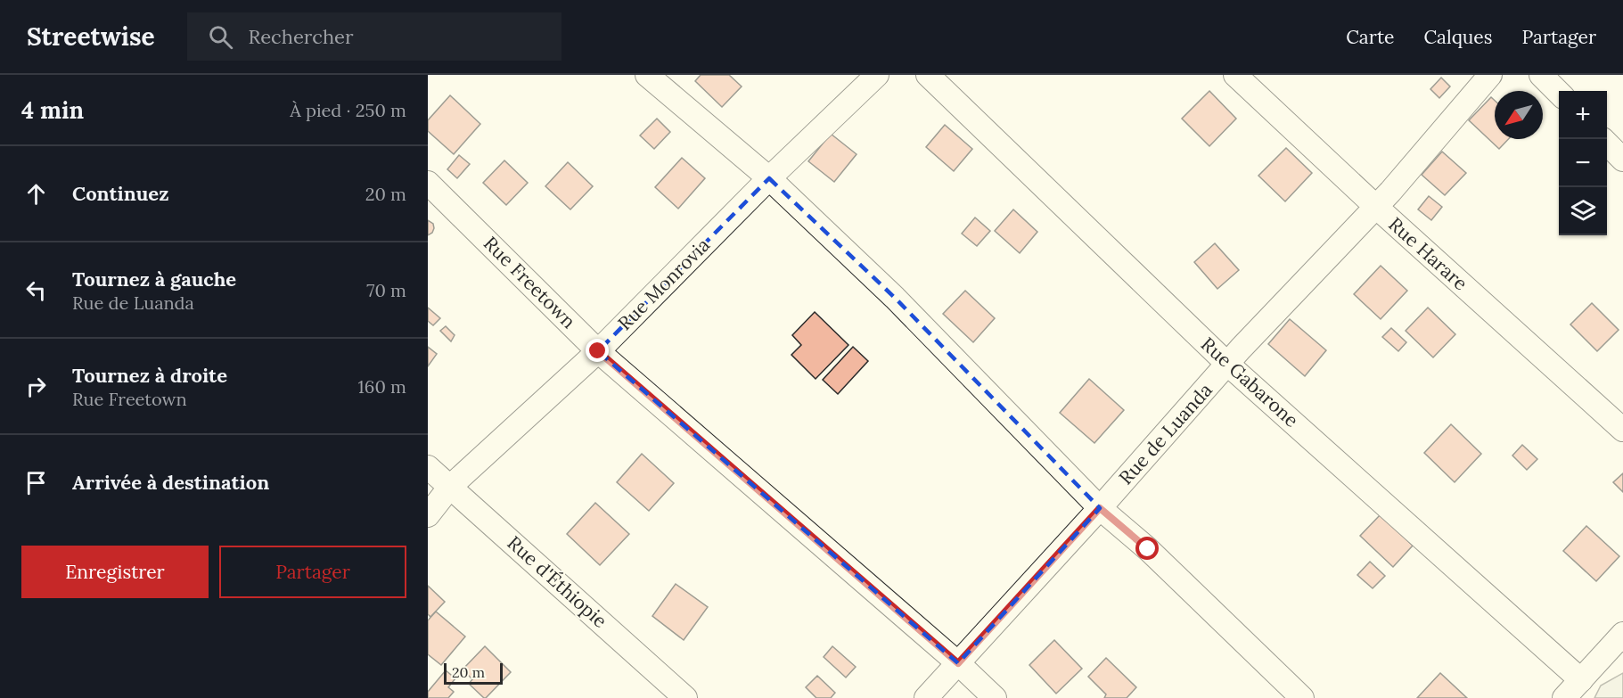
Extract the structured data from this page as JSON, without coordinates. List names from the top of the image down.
{
  "streets": {
    "street": [
      "Rue Harare",
      "Rue Freetown",
      "Rue Monrovia",
      "Rue Gabarone",
      "Rue de Luanda",
      "Rue d'Éthiopie"
    ]
  },
  "crossings": [
    ["Rue Harare", "Rue de Luanda"],
    ["Rue Freetown", "Rue Monrovia"],
    ["Rue Freetown", "Rue de Luanda"],
    ["Rue Monrovia", "Rue d'Éthiopie"],
    ["Rue Gabarone", "Rue de Luanda"]
  ],
  "scale_bar": "20 m",
  "north": "bottom left",
  "page": {
    "header": "Streetwise",
    "search": "Rechercher",
    "nav": ["Carte", "Calques", "Partager"],
    "heading": ["4 min", "À pied · 250 m"],
    "map_buttons": ["+", "−"],
    "list": [
      ["Continuez", "20 m"],
      ["Tournez à gauche", "Rue de Luanda", "70 m"],
      ["Tournez à droite", "Rue Freetown", "160 m"],
      "Arrivée à destination"
    ],
    "buttons": ["Enregistrer", "Partager"],
    "scale": "20 m"
  }
}
